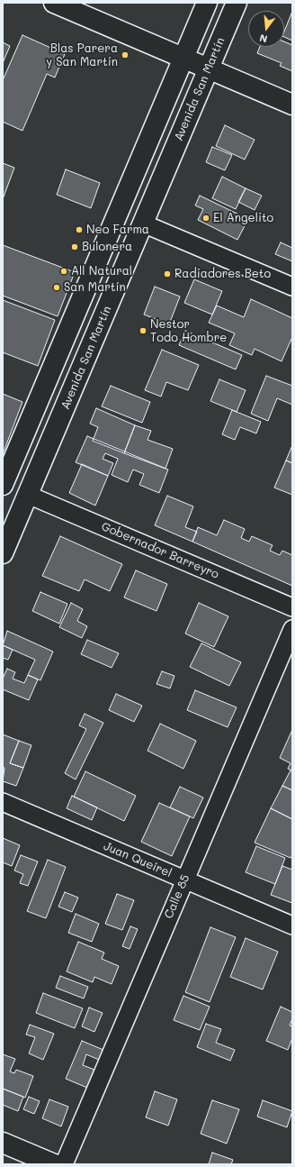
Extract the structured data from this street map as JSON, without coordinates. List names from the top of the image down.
{
  "streets": {
    "main road": ["Avenida San Martín"],
    "street": ["Gobernador Barreyro", "Juan Queirel", "Calle 85"]
  },
  "crossings": [
    ["Avenida San Martín", "Gobernador Barreyro"],
    ["Juan Queirel", "Calle 85"]
  ],
  "places": [
    "Blas Parera y San Martín",
    "El Angelito",
    "Neo Farma",
    "Bulonera",
    "All Natural",
    "Radiadores Beto",
    "San Martín",
    "Nestor Todo Hombre"
  ],
  "north": "bottom"
}
